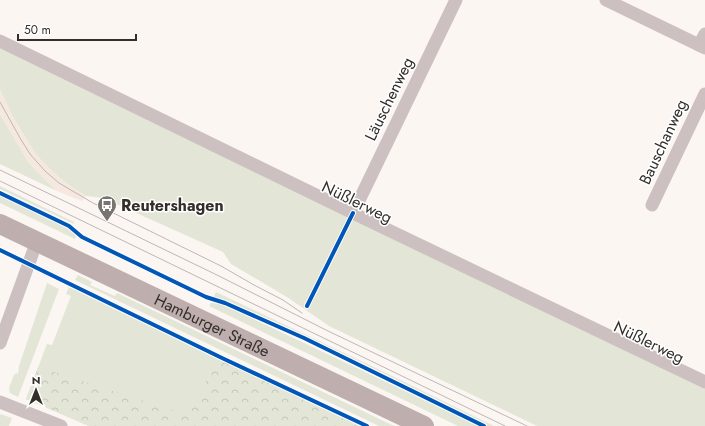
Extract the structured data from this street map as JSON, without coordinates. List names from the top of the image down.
{
  "streets": {
    "main road": ["Hamburger Straße"],
    "street": ["Läuschenweg", "Bauschanweg", "Nüßlerweg"]
  },
  "crossings": [
    ["Läuschenweg", "Nüßlerweg"]
  ],
  "places": {
    "bus stop": ["Reutershagen"]
  },
  "scale_bar": "50 m",
  "north": "top"
}
